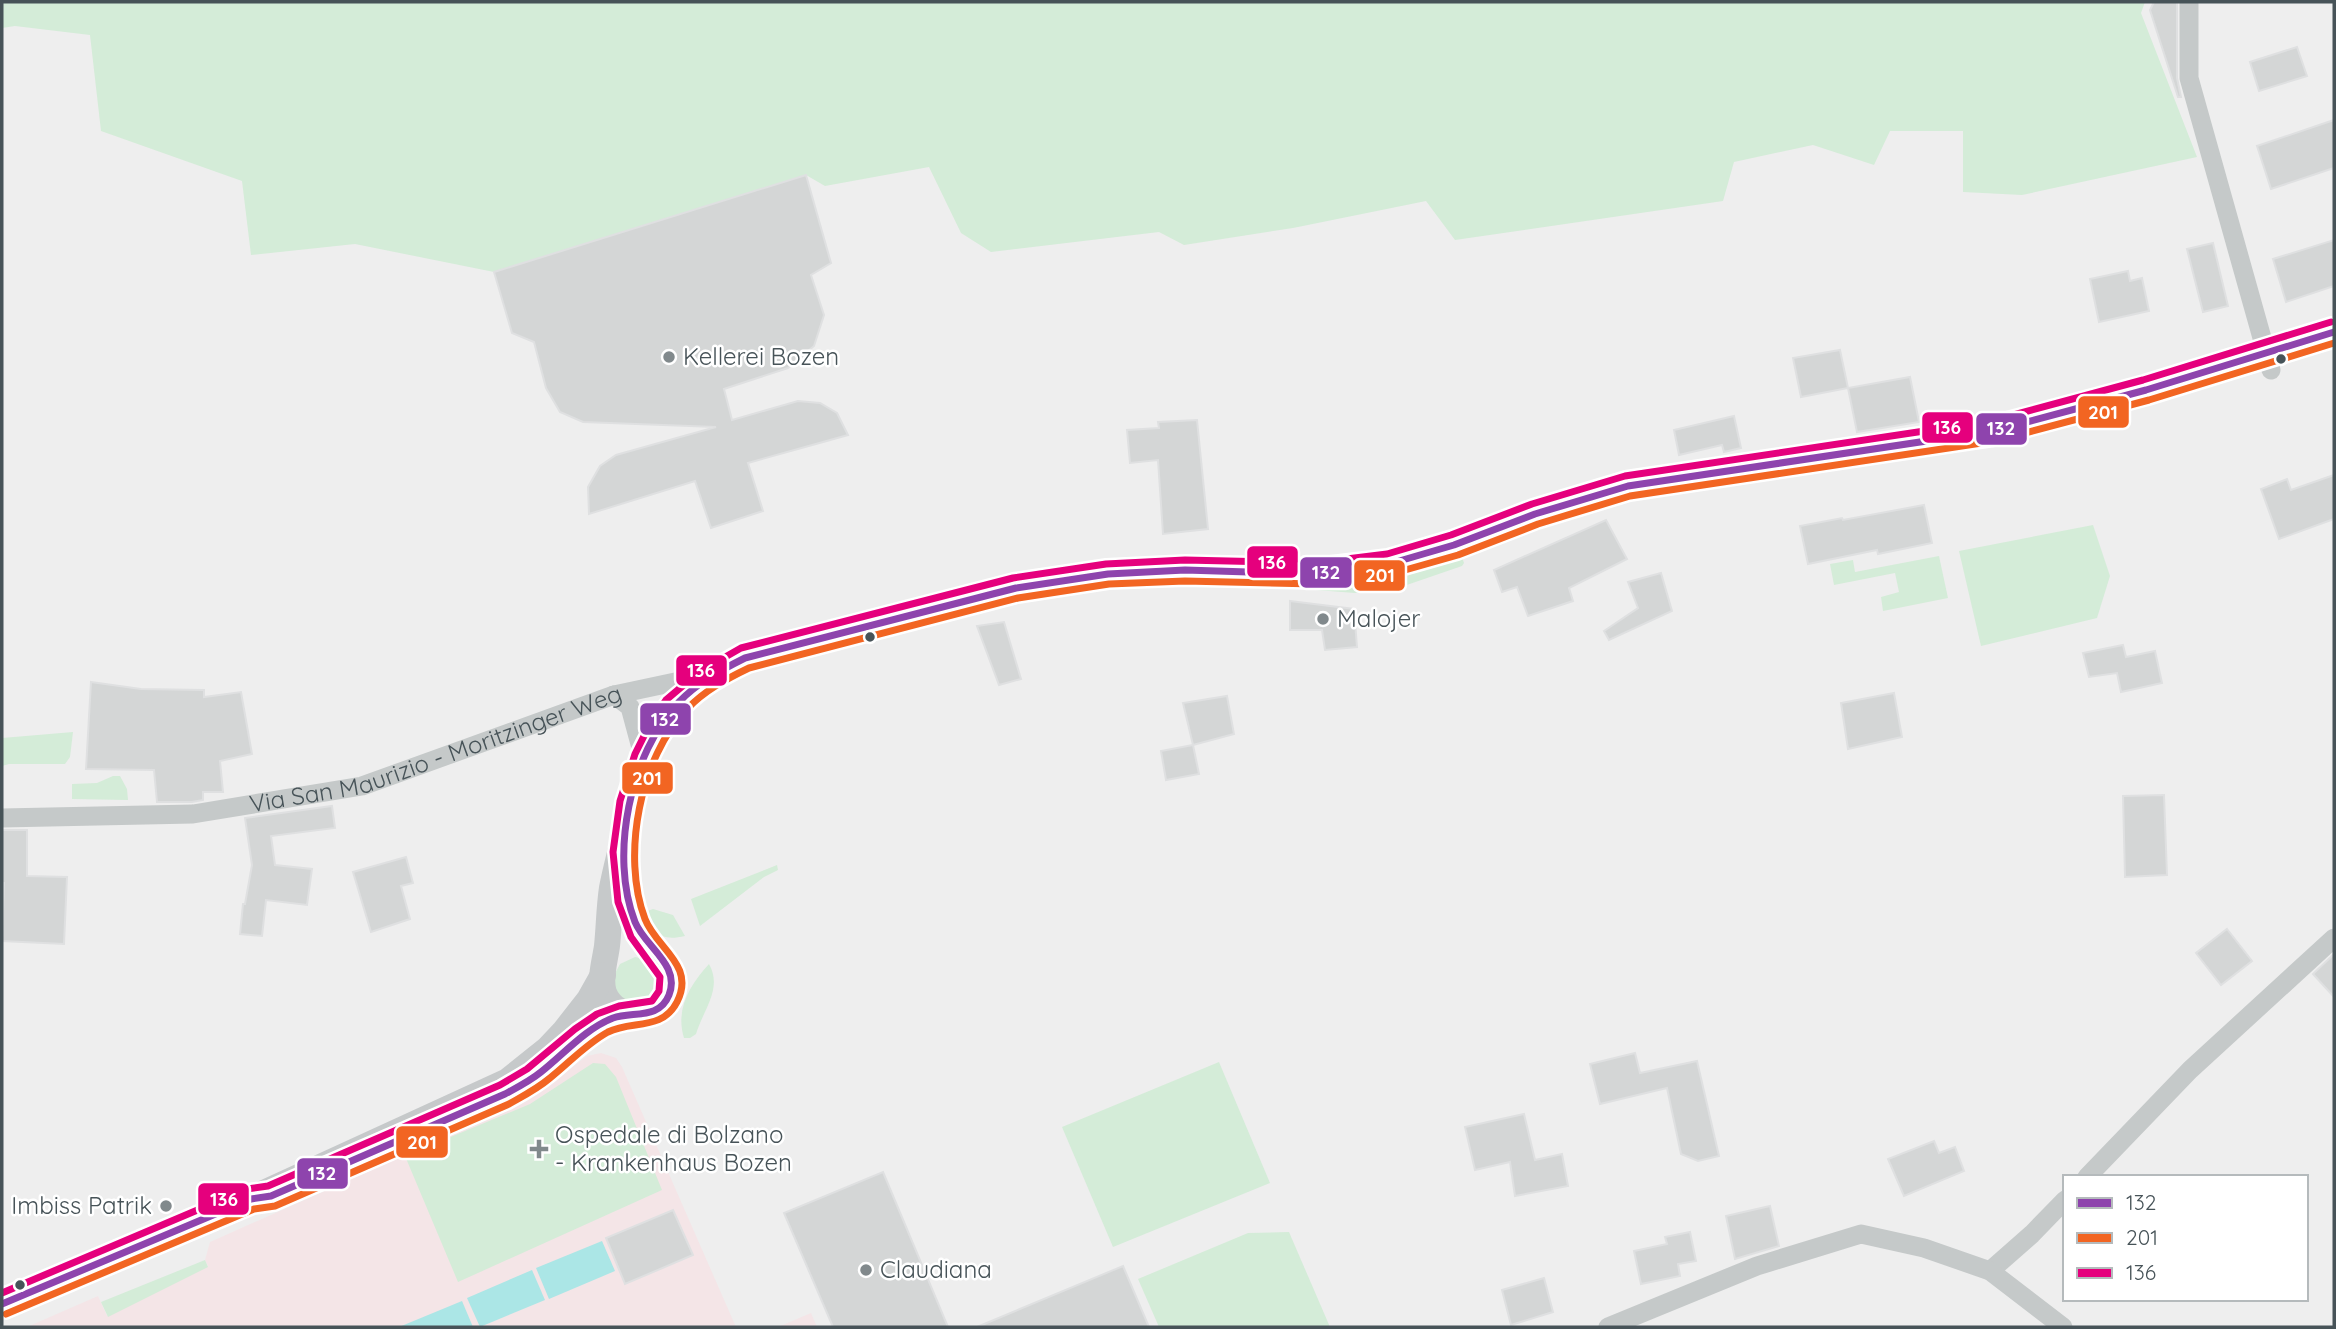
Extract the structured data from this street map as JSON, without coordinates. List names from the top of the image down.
{
  "streets": {
    "main road": ["Via San Maurizio - Moritzinger Weg"]
  },
  "places": {
    "other": [
      "Kellerei Bozen",
      "Malojer",
      "Imbiss Patrik",
      "Claudiana"
    ],
    "health": ["Ospedale di Bolzano - Krankenhaus Bozen"]
  },
  "lines": ["transit line 136", "transit line 132", "transit line 201"],
  "legend": ["132", "201", "136"]
}
